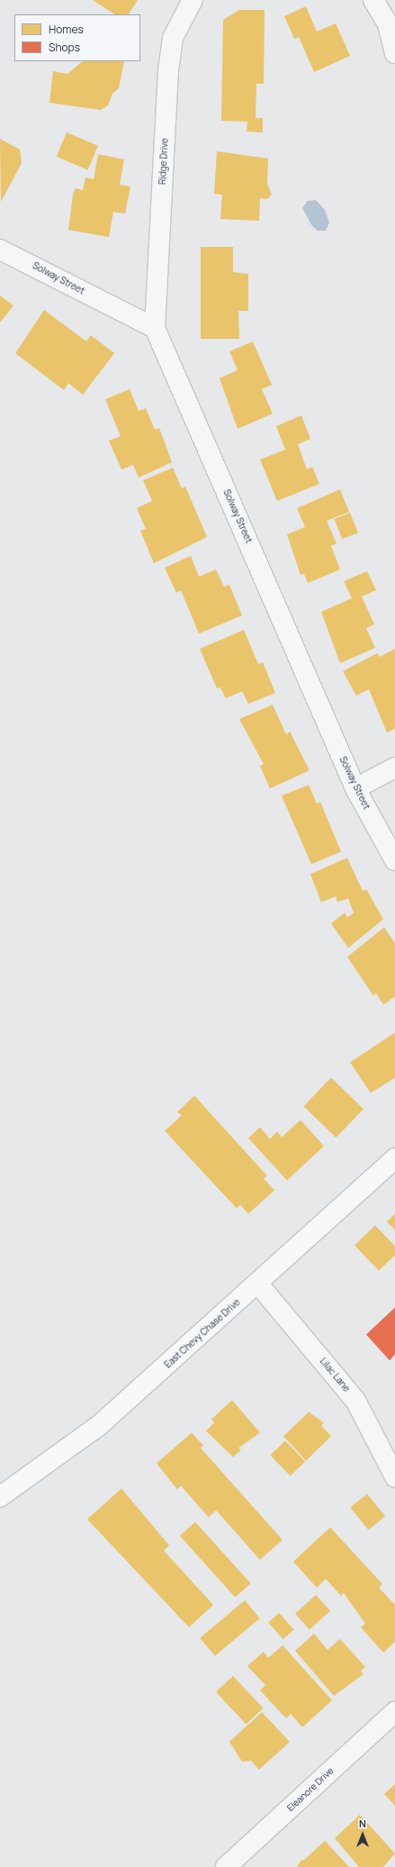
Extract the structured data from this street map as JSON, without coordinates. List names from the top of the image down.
{
  "streets": {
    "main road": ["East Chevy Chase Drive"],
    "street": [
      "Ridge Drive",
      "Solway Street",
      "Lilac Lane",
      "Eleanore Drive"
    ]
  },
  "crossings": [
    ["Ridge Drive", "Solway Street"],
    ["East Chevy Chase Drive", "Lilac Lane"]
  ],
  "legend": ["Homes", "Shops"],
  "north": "top"
}
